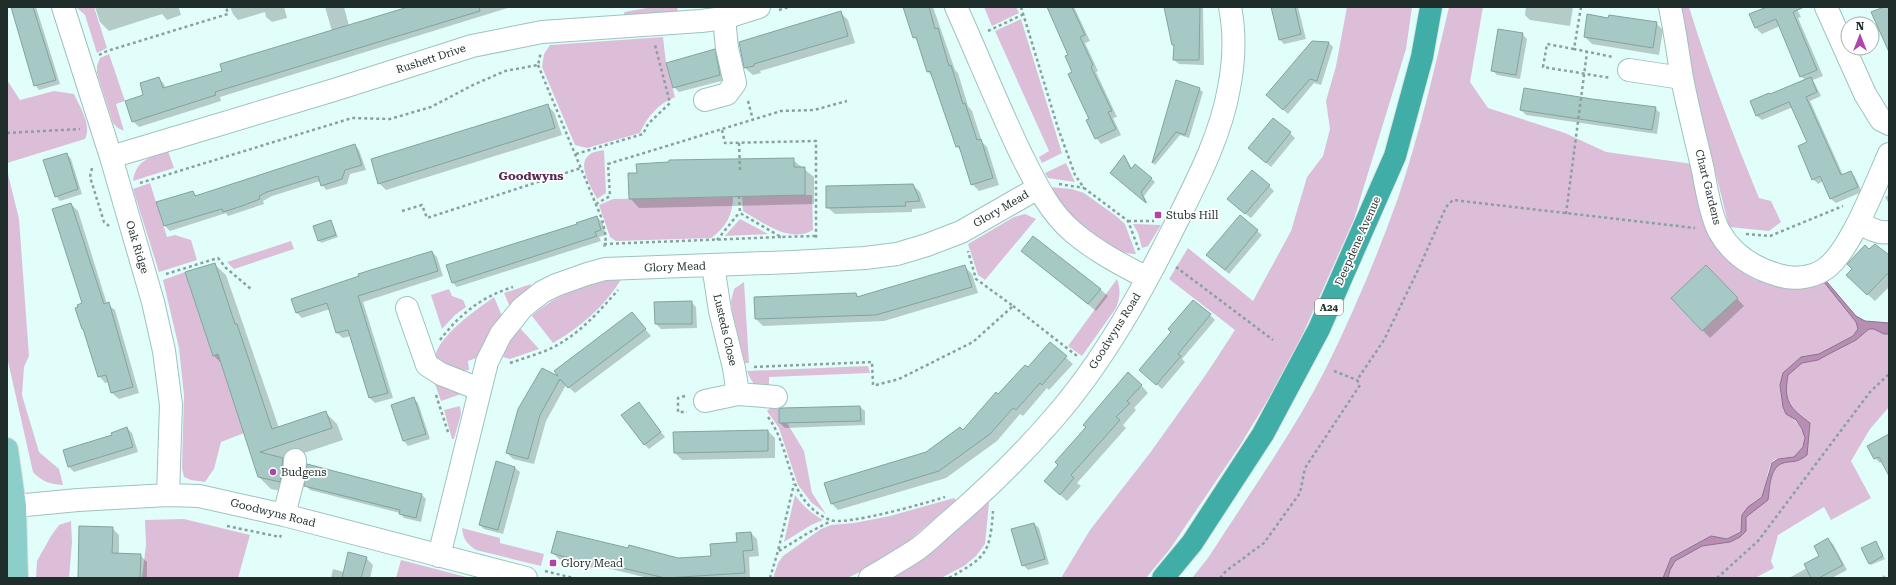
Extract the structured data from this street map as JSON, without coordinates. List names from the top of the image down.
{
  "streets": {
    "highway": ["Deepdene Avenue", "A24"],
    "street": [
      "Rushett Drive",
      "Chart Gardens",
      "Glory Mead",
      "Oak Ridge",
      "Lusteds Close",
      "Goodwyns Road"
    ]
  },
  "crossings": [
    ["Rushett Drive", "Oak Ridge"],
    ["Glory Mead", "Lusteds Close"],
    ["Glory Mead", "Goodwyns Road"],
    ["Oak Ridge", "Goodwyns Road"]
  ],
  "districts": ["Goodwyns"],
  "places": {
    "transit": ["Stubs Hill", "Glory Mead"],
    "other": ["Budgens"]
  },
  "north": "top"
}
